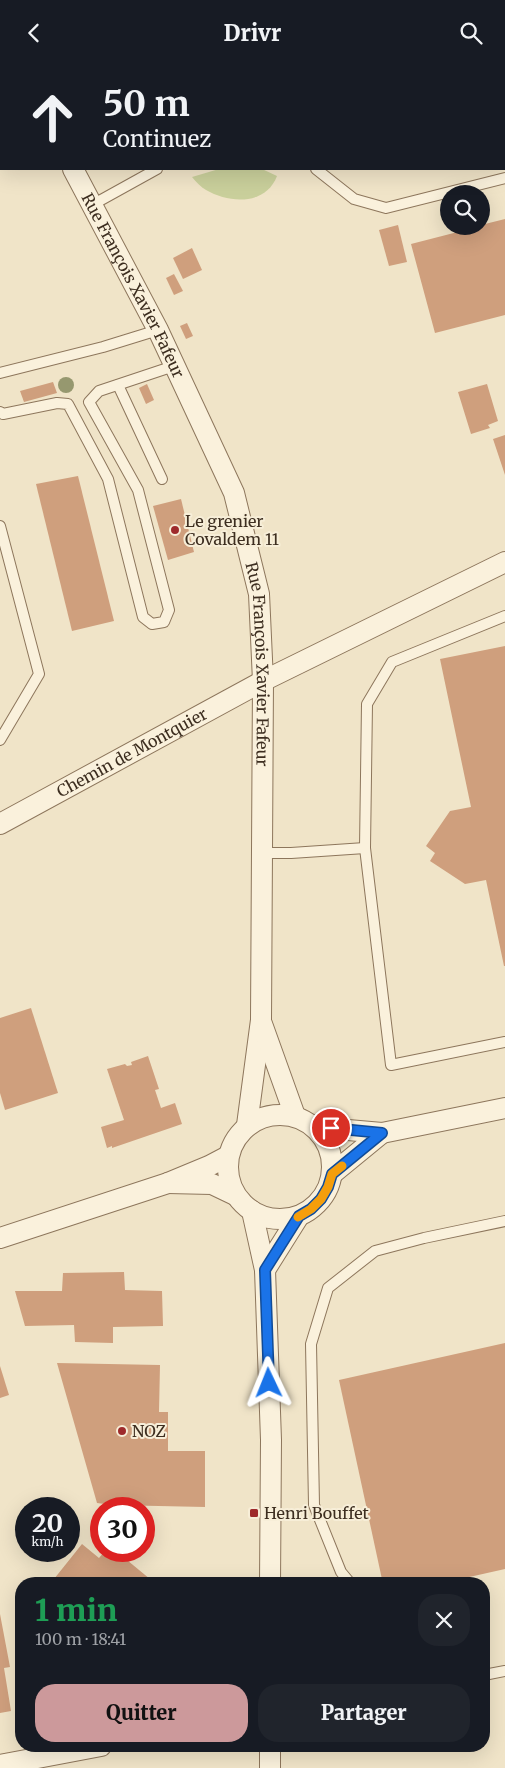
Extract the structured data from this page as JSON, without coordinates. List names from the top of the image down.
{
  "streets": {
    "street": ["Rue François Xavier Fafeur", "Chemin de Montquier"]
  },
  "crossings": [
    ["Rue François Xavier Fafeur", "Chemin de Montquier"]
  ],
  "places": {
    "other": ["Le grenier Covaldem 11", "NOZ"],
    "transit": ["Henri Bouffet"]
  },
  "page": {
    "header": "Drivr",
    "turn": ["50 m", "Continuez"],
    "speed": "20 km/h",
    "limit": "30",
    "heading": ["1 min", "100 m · 18:41"],
    "buttons": ["Quitter", "Partager"]
  }
}
